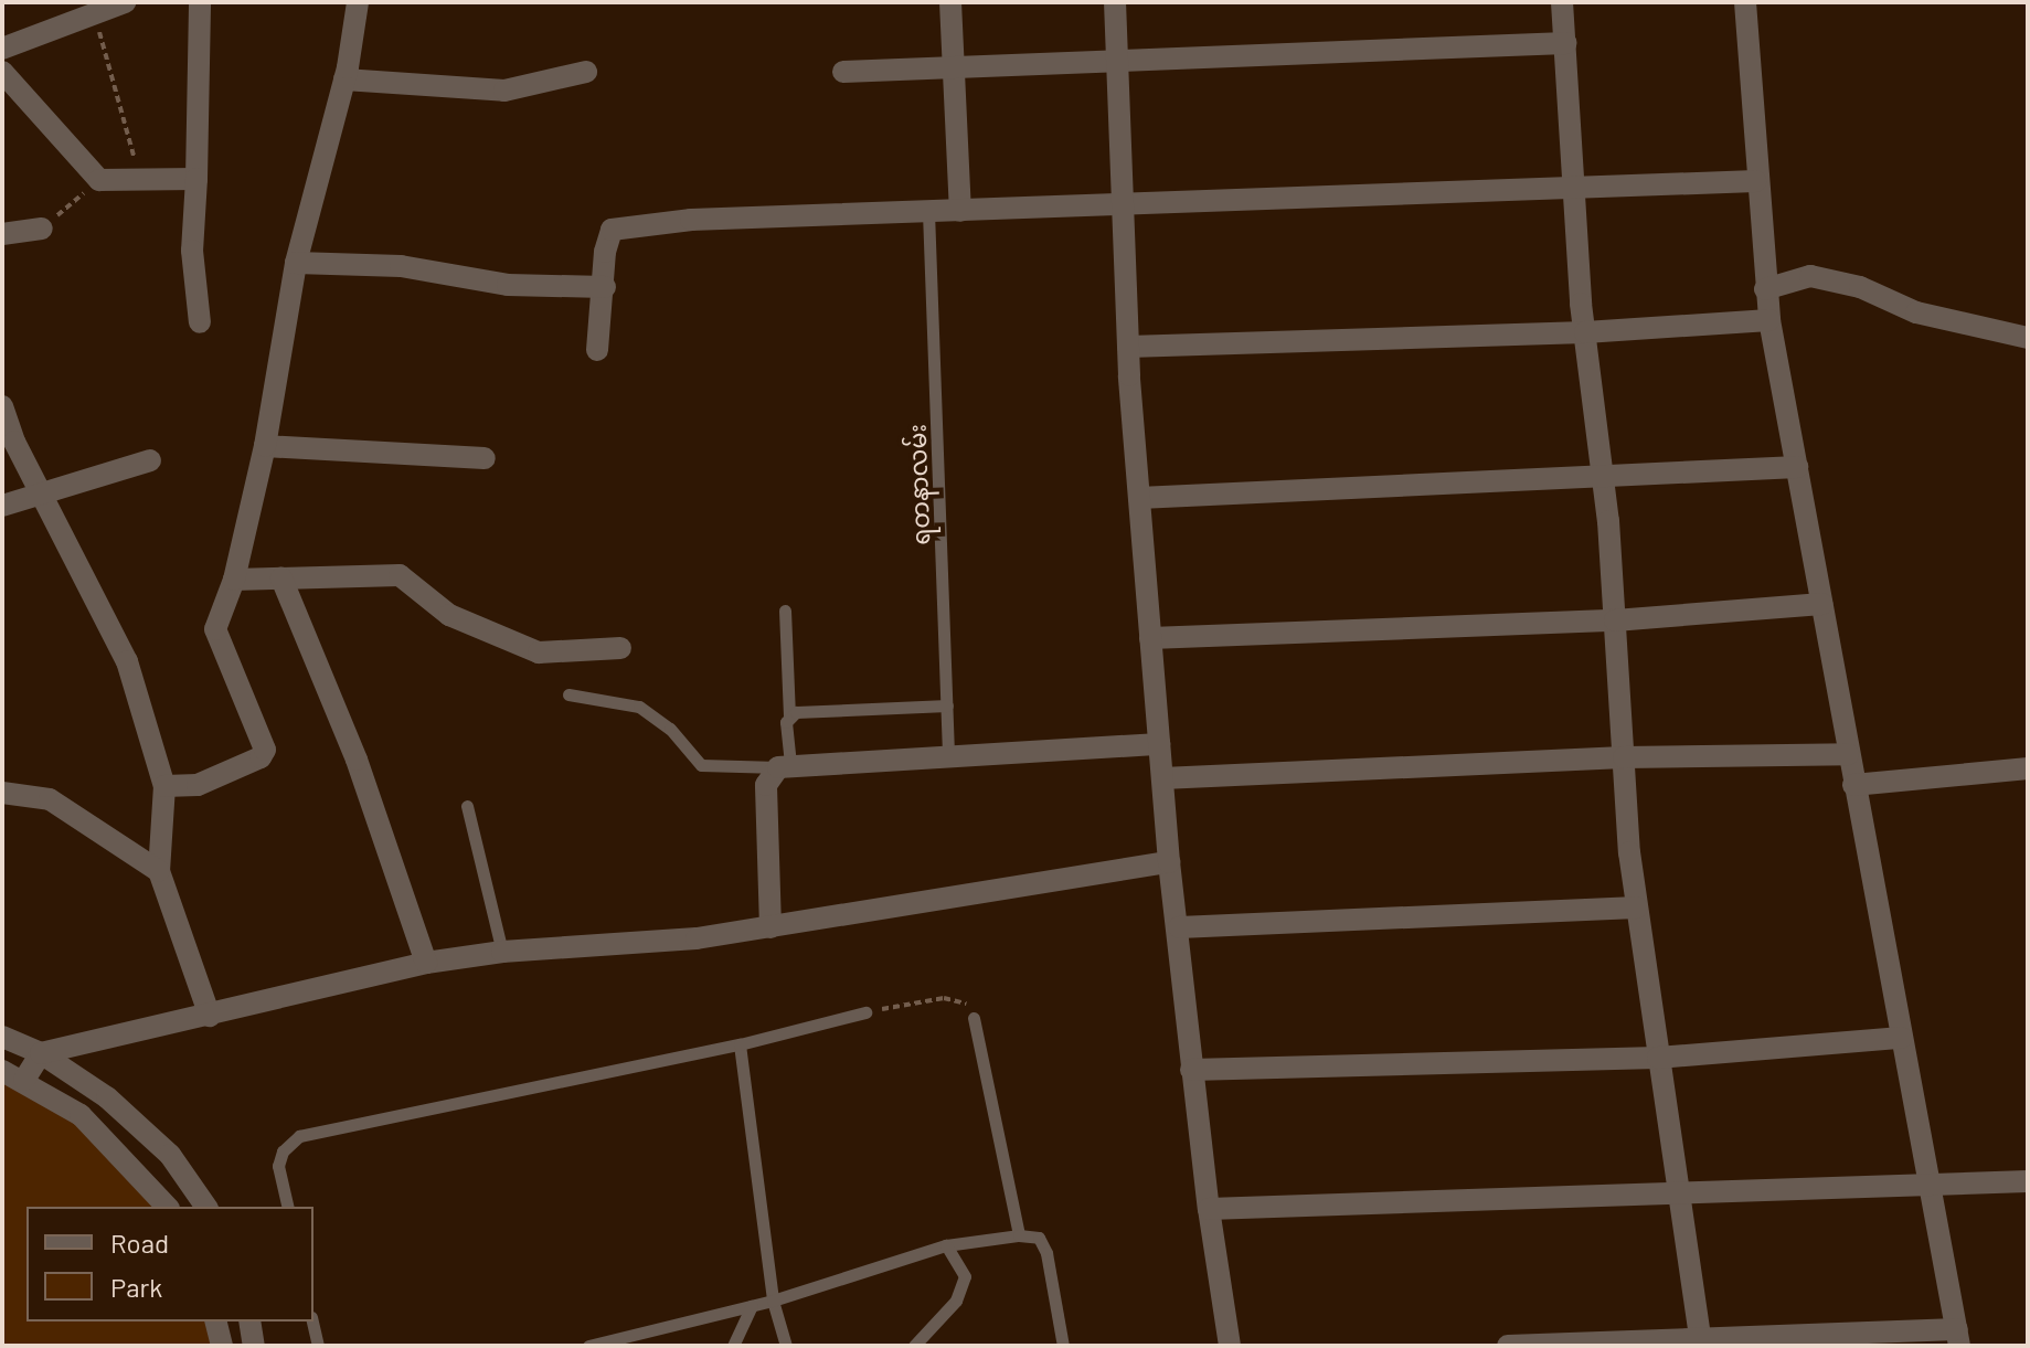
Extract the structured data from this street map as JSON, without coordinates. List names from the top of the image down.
{
  "streets": {
    "lane": ["ရတနာလမ်း"]
  },
  "legend": ["Road", "Park"]
}
